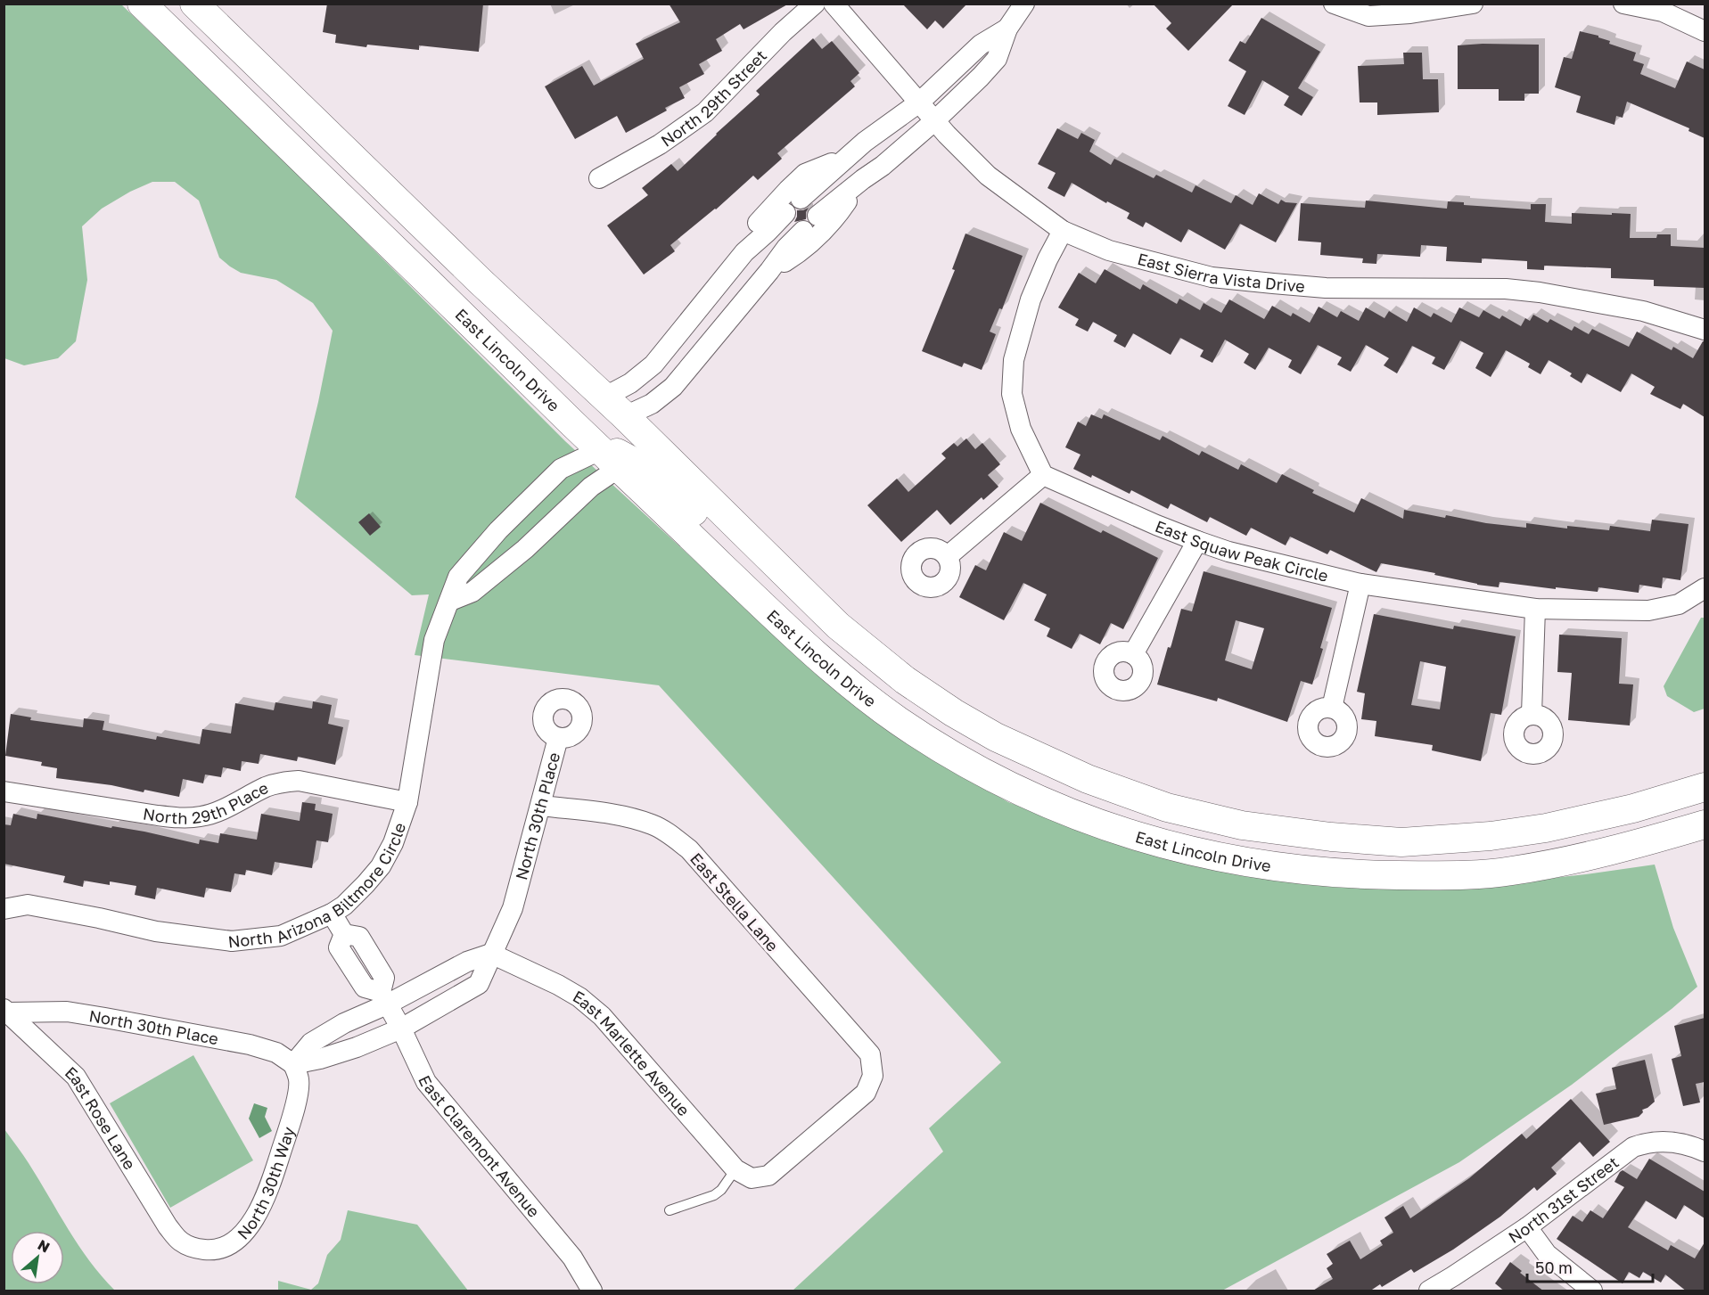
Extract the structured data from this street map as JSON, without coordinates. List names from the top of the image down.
{
  "streets": {
    "main road": ["East Lincoln Drive"],
    "street": [
      "North 29th Street",
      "East Sierra Vista Drive",
      "East Squaw Peak Circle",
      "North 29th Place",
      "North 30th Place",
      "North Arizona Biltmore Circle",
      "East Stella Lane",
      "East Marlette Avenue",
      "East Rose Lane",
      "East Claremont Avenue",
      "North 30th Way",
      "North 31st Street"
    ]
  },
  "crossings": [
    ["East Lincoln Drive", "North Arizona Biltmore Circle"],
    ["North 29th Place", "North Arizona Biltmore Circle"],
    ["North 30th Place", "East Stella Lane"],
    ["North 30th Place", "East Marlette Avenue"],
    ["North 30th Place", "East Rose Lane"],
    ["North 30th Place", "East Claremont Avenue"],
    ["North 30th Place", "North 30th Way"],
    ["North Arizona Biltmore Circle", "East Claremont Avenue"],
    ["East Stella Lane", "East Marlette Avenue"],
    ["East Rose Lane", "North 30th Way"]
  ],
  "scale_bar": "50 m",
  "north": "top right"
}
